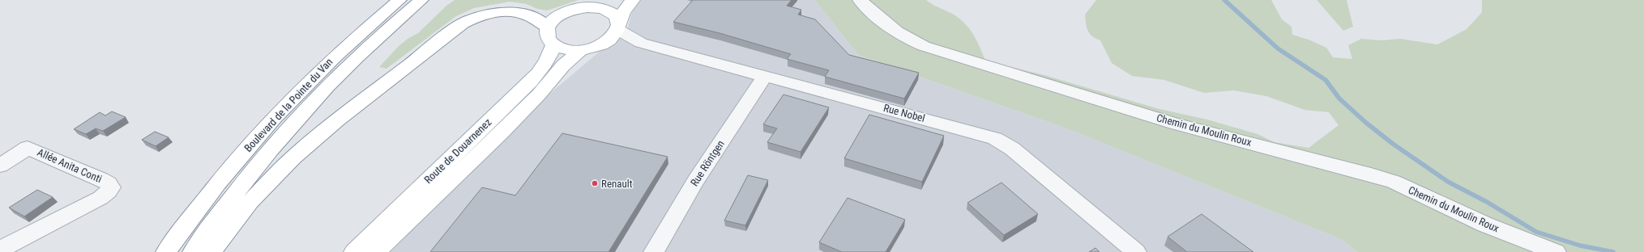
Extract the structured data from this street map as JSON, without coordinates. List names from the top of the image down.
{
  "streets": {
    "main road": ["Boulevard de la Pointe du Van", "Route de Douarnenez"],
    "street": [
      "Rue Nobel",
      "Chemin du Moulin Roux",
      "Rue Röntgen",
      "Allée Anita Conti"
    ]
  },
  "crossings": [
    ["Rue Nobel", "Route de Douarnenez"],
    ["Rue Nobel", "Rue Röntgen"]
  ],
  "places": ["Renault"]
}
